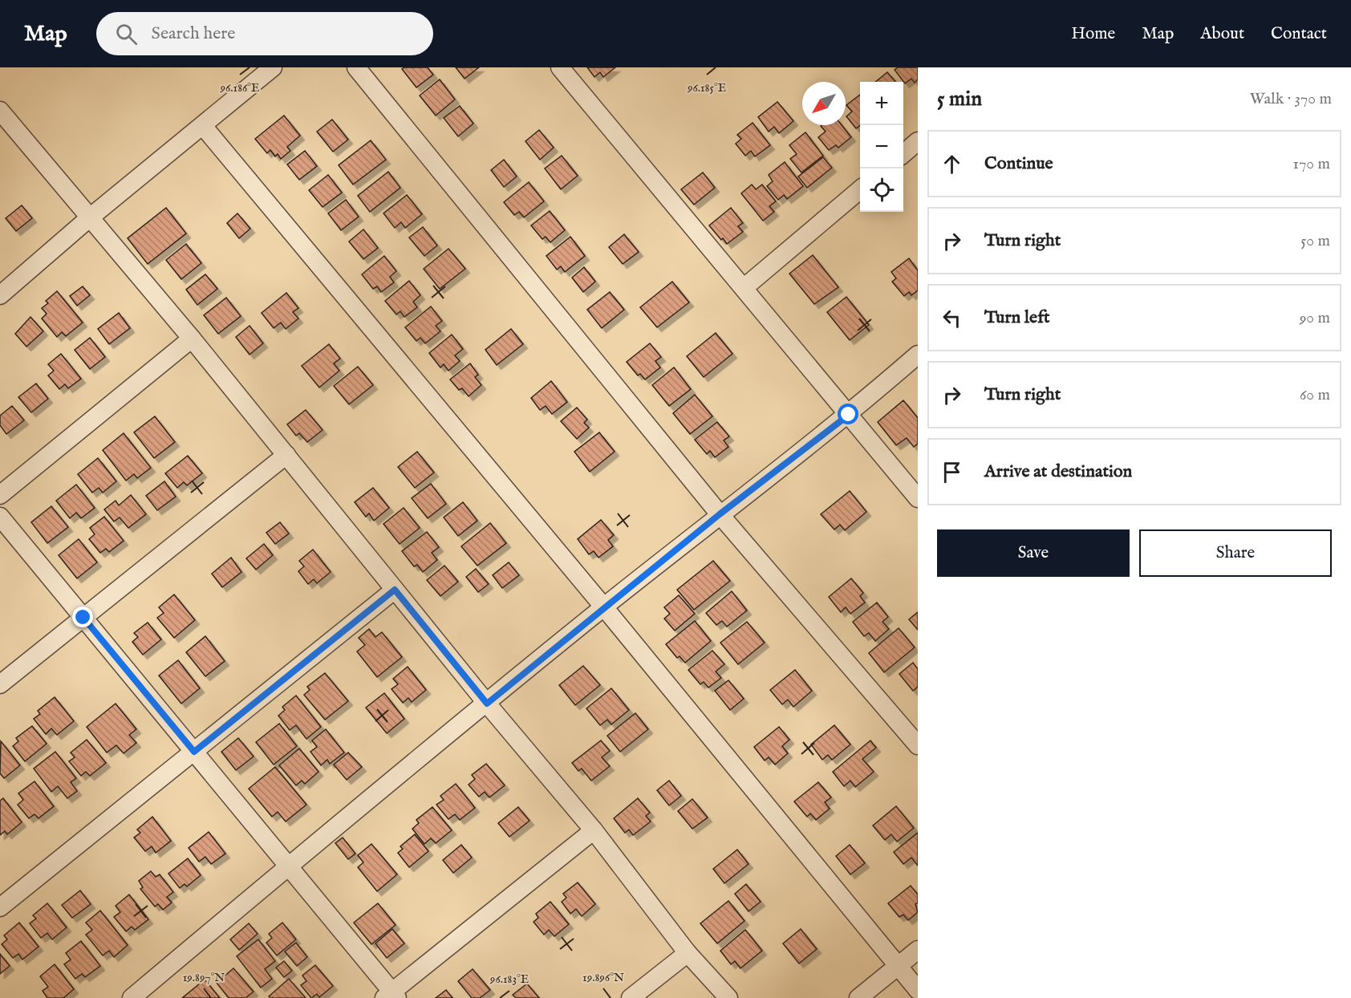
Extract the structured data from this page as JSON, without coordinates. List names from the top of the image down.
{
  "north": "bottom left",
  "page": {
    "header": "Map",
    "search": "Search here",
    "nav": [
      "Home",
      "Map",
      "About",
      "Contact"
    ],
    "heading": ["5 min", "Walk · 370 m"],
    "map_buttons": ["+", "−"],
    "list": [
      ["Continue", "170 m"],
      ["Turn right", "50 m"],
      ["Turn left", "90 m"],
      ["Turn right", "60 m"],
      "Arrive at destination"
    ],
    "buttons": ["Save", "Share"]
  },
  "coordinates": [
    "96.186°E",
    "96.185°E",
    "19.897°N",
    "19.896°N",
    "96.183°E"
  ]
}
